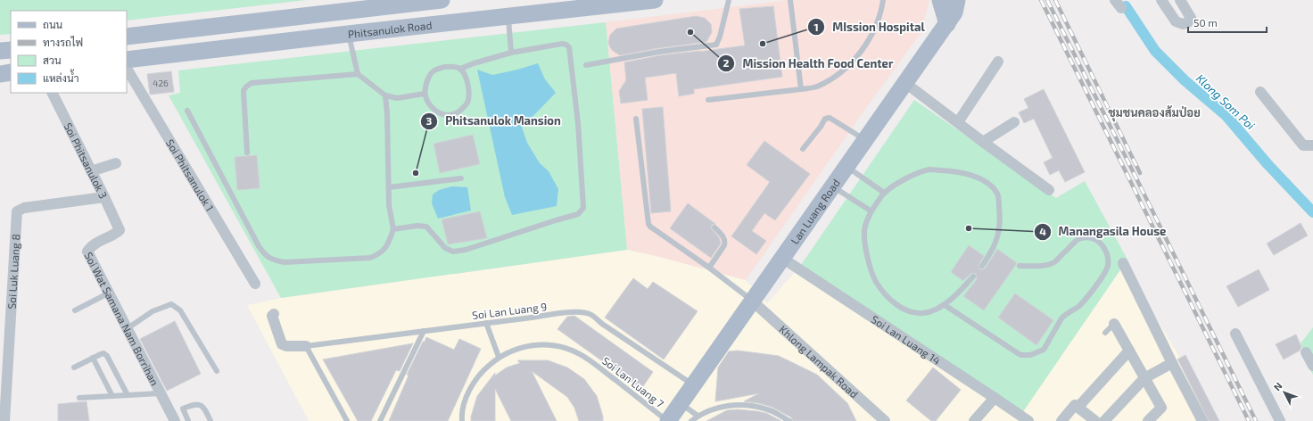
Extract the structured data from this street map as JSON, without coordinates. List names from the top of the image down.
{
  "streets": {
    "main road": ["Phitsanulok Road", "Lan Luang Road"],
    "street": [
      "Soi Phitsanulok 3",
      "Soi Phitsanulok 1",
      "Soi Luk Luang 8",
      "Soi Wat Samana Nam Borrihan",
      "Soi Lan Luang 14",
      "Khlong Lampak Road"
    ],
    "lane": ["Soi Lan Luang 9", "Soi Lan Luang 7"]
  },
  "crossings": [
    ["Soi Phitsanulok 3", "Soi Luk Luang 8"],
    ["Soi Phitsanulok 3", "Soi Wat Samana Nam Borrihan"],
    ["Lan Luang Road", "Soi Lan Luang 9"],
    ["Lan Luang Road", "Soi Lan Luang 14"],
    ["Lan Luang Road", "Khlong Lampak Road"],
    ["Lan Luang Road", "Soi Lan Luang 7"]
  ],
  "districts": ["ชุมชนคลองส้มป่อย"],
  "water": ["Klong Som Poi"],
  "places": [
    "Mission Health Food Center",
    "MIssion Hospital",
    "Phitsanulok Mansion",
    "Manangasila House"
  ],
  "house_numbers": ["426"],
  "legend": [
    "ถนน",
    "ทางรถไฟ",
    "สวน",
    "แหล่งน้ำ"
  ],
  "scale_bar": "50 m",
  "north": "top left"
}
